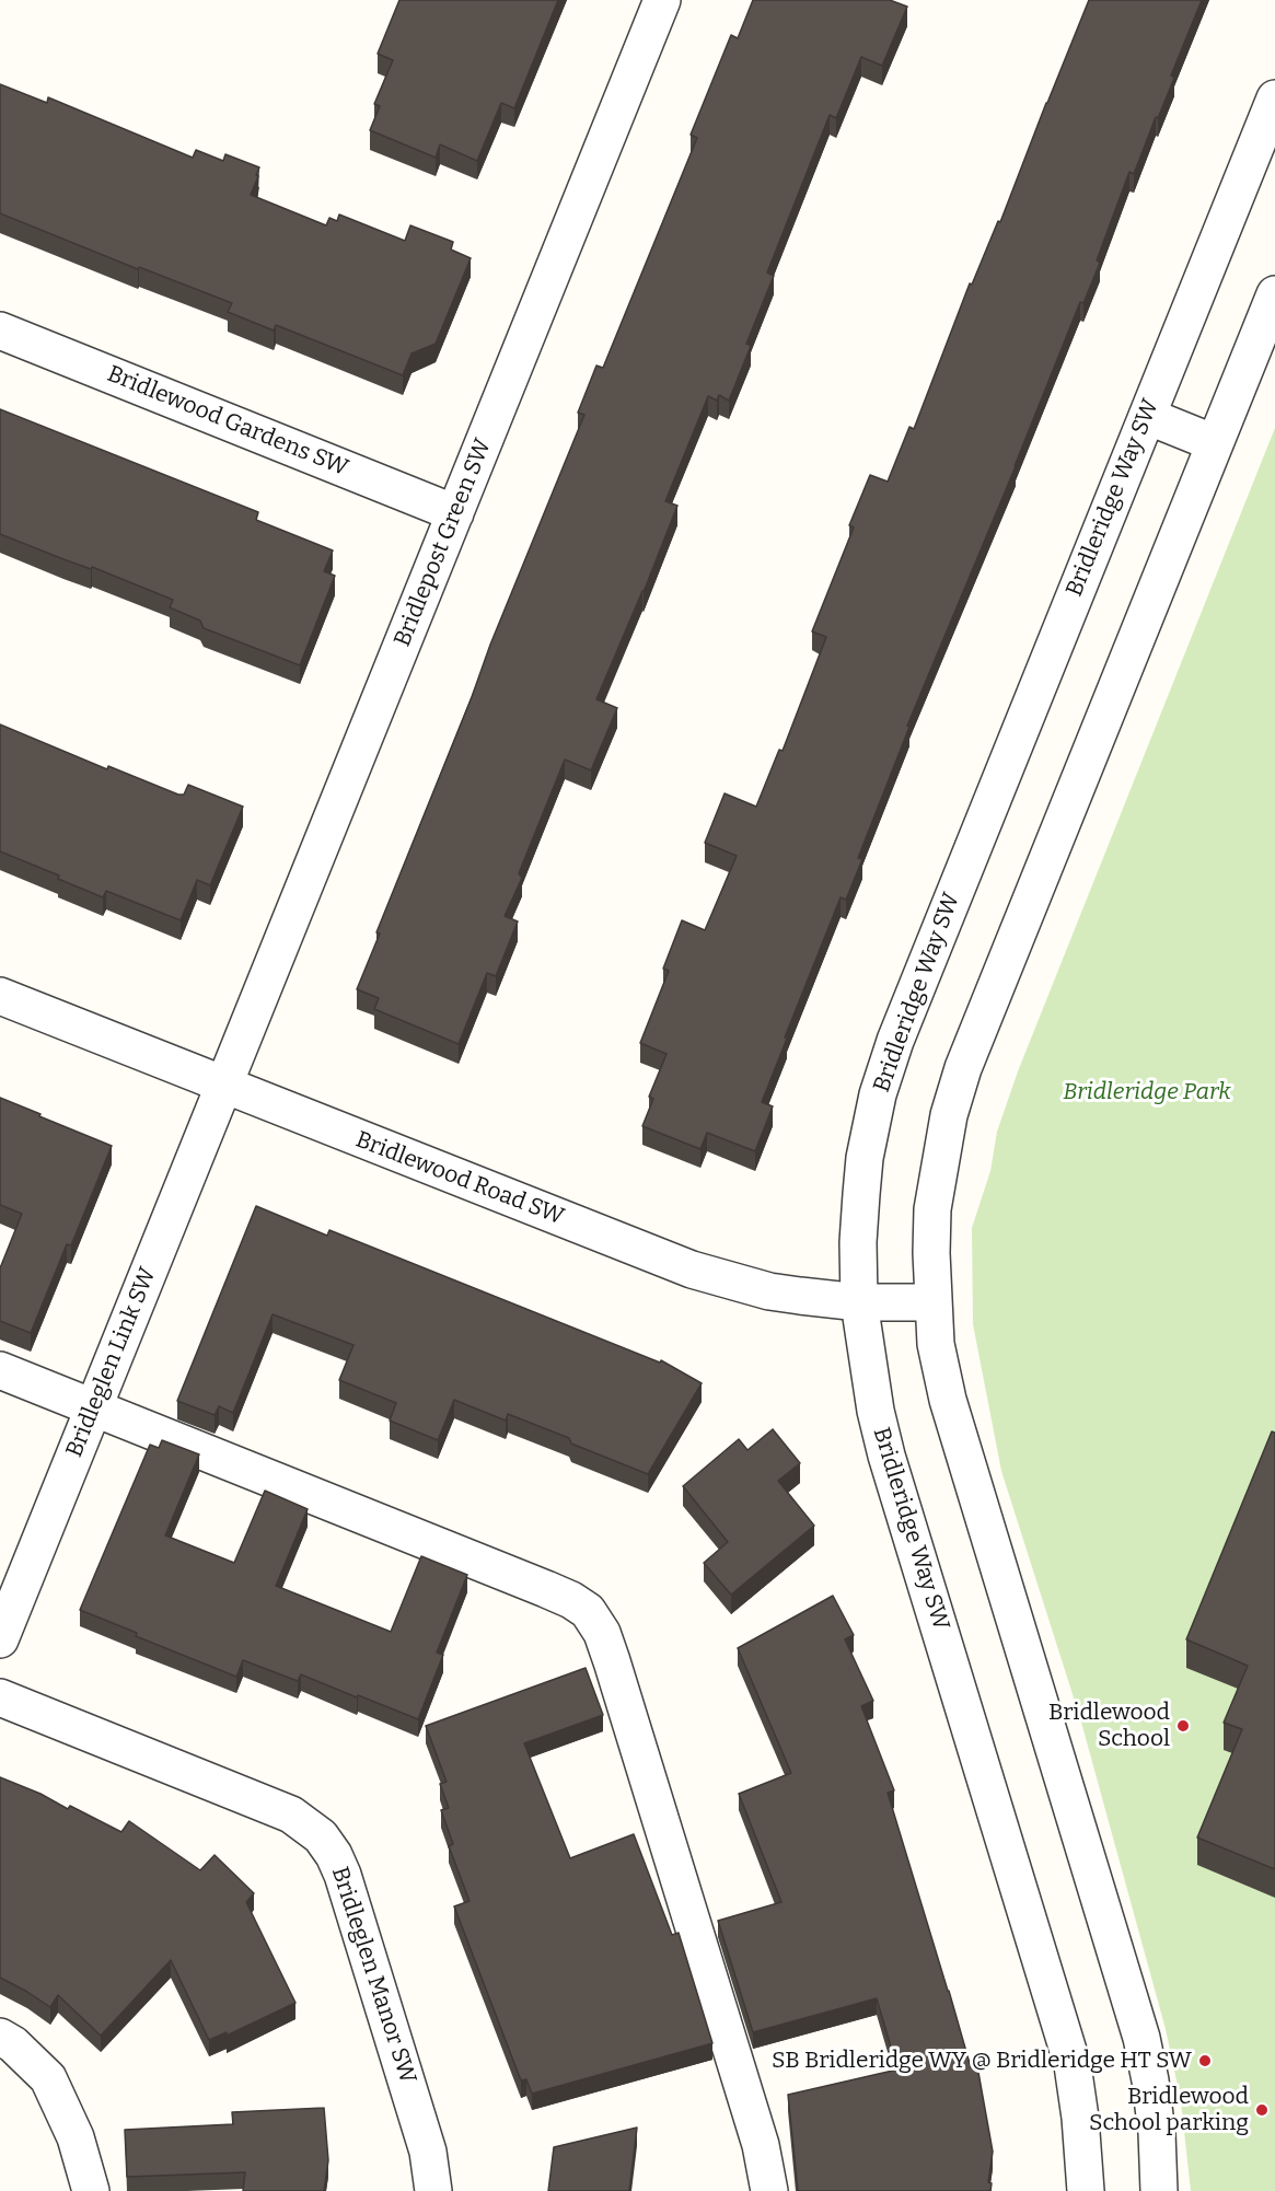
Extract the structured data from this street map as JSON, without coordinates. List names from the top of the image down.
{
  "streets": {
    "street": [
      "Bridlewood Gardens SW",
      "Bridleridge Way SW",
      "Bridlepost Green SW",
      "Bridlewood Road SW",
      "Bridleglen Link SW",
      "Bridleglen Manor SW"
    ]
  },
  "crossings": [
    ["Bridlewood Gardens SW", "Bridlepost Green SW"],
    ["Bridleridge Way SW", "Bridlewood Road SW"],
    ["Bridlepost Green SW", "Bridlewood Road SW"],
    ["Bridlepost Green SW", "Bridleglen Link SW"],
    ["Bridlewood Road SW", "Bridleglen Link SW"]
  ],
  "parks": ["Bridleridge Park"],
  "places": ["Bridlewood School", "SB Bridleridge WY @ Bridleridge HT SW", "Bridlewood School parking"]
}
